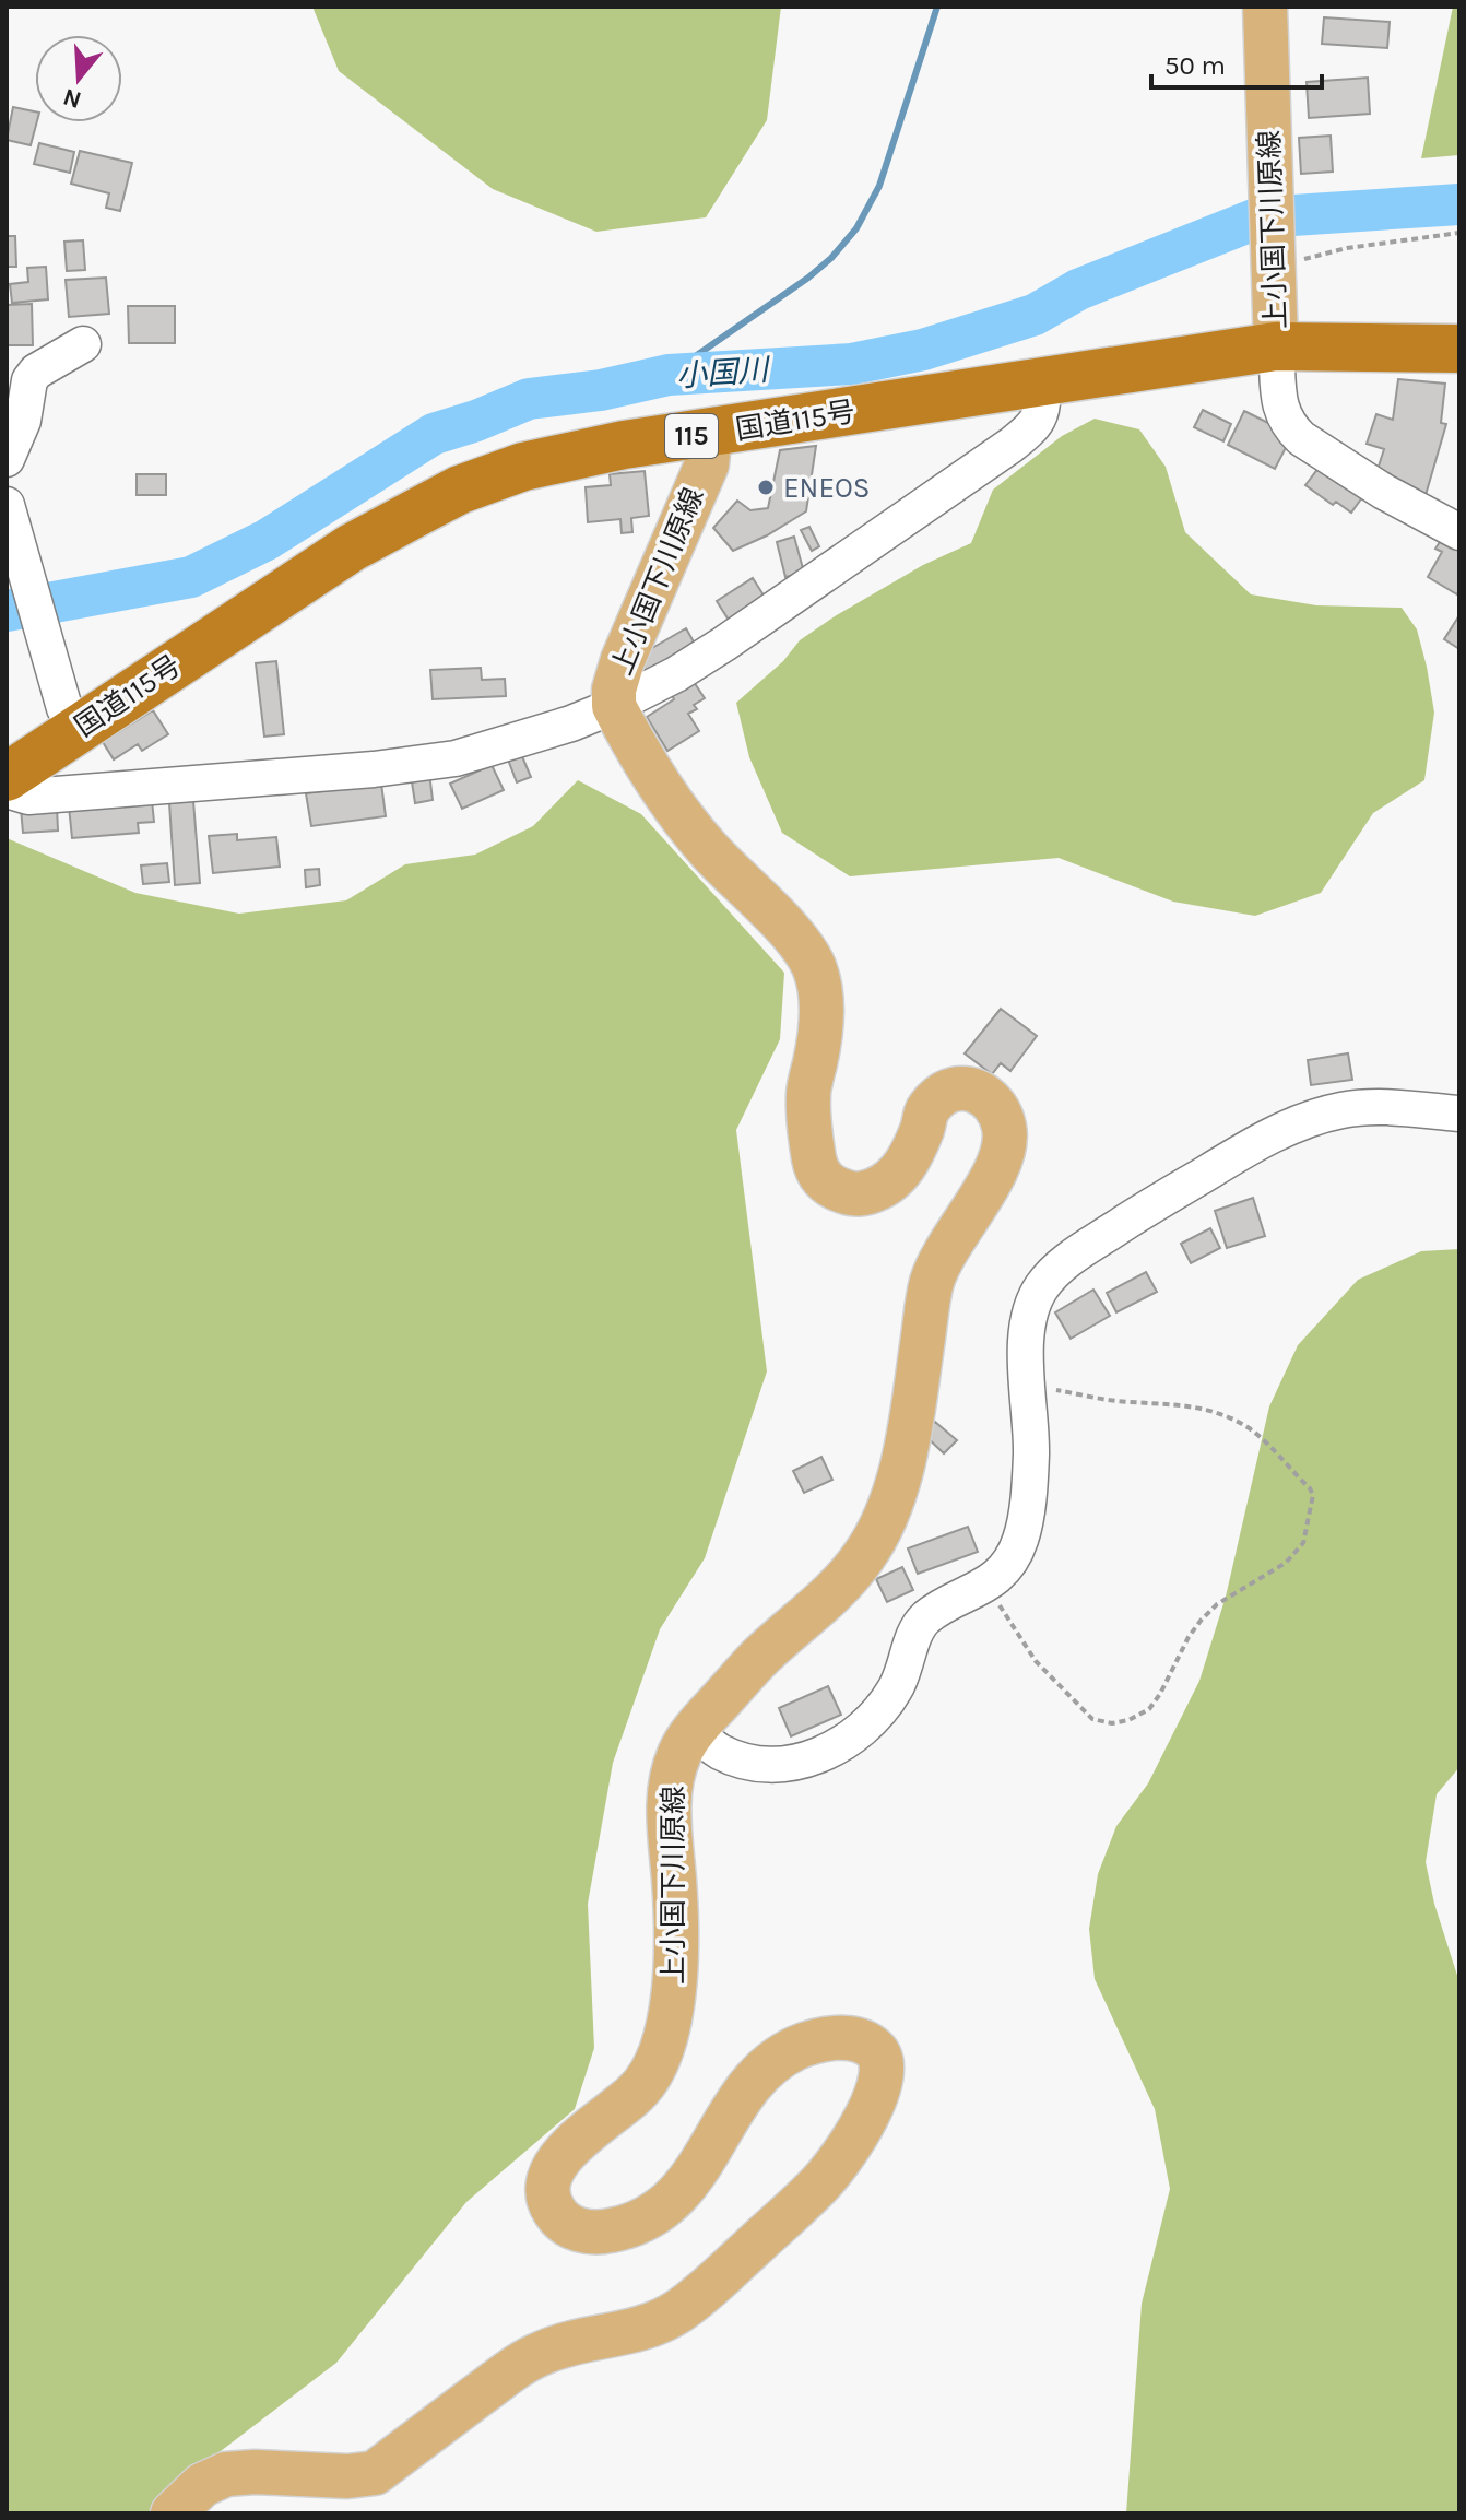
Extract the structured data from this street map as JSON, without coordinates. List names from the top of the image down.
{
  "streets": {
    "highway": ["国道115号", "115"],
    "main road": ["上小国下川原線"]
  },
  "crossings": [
    ["上小国下川原線", "国道115号"]
  ],
  "water": ["小国川"],
  "places": ["ENEOS"],
  "scale_bar": "50 m",
  "north": "bottom"
}
